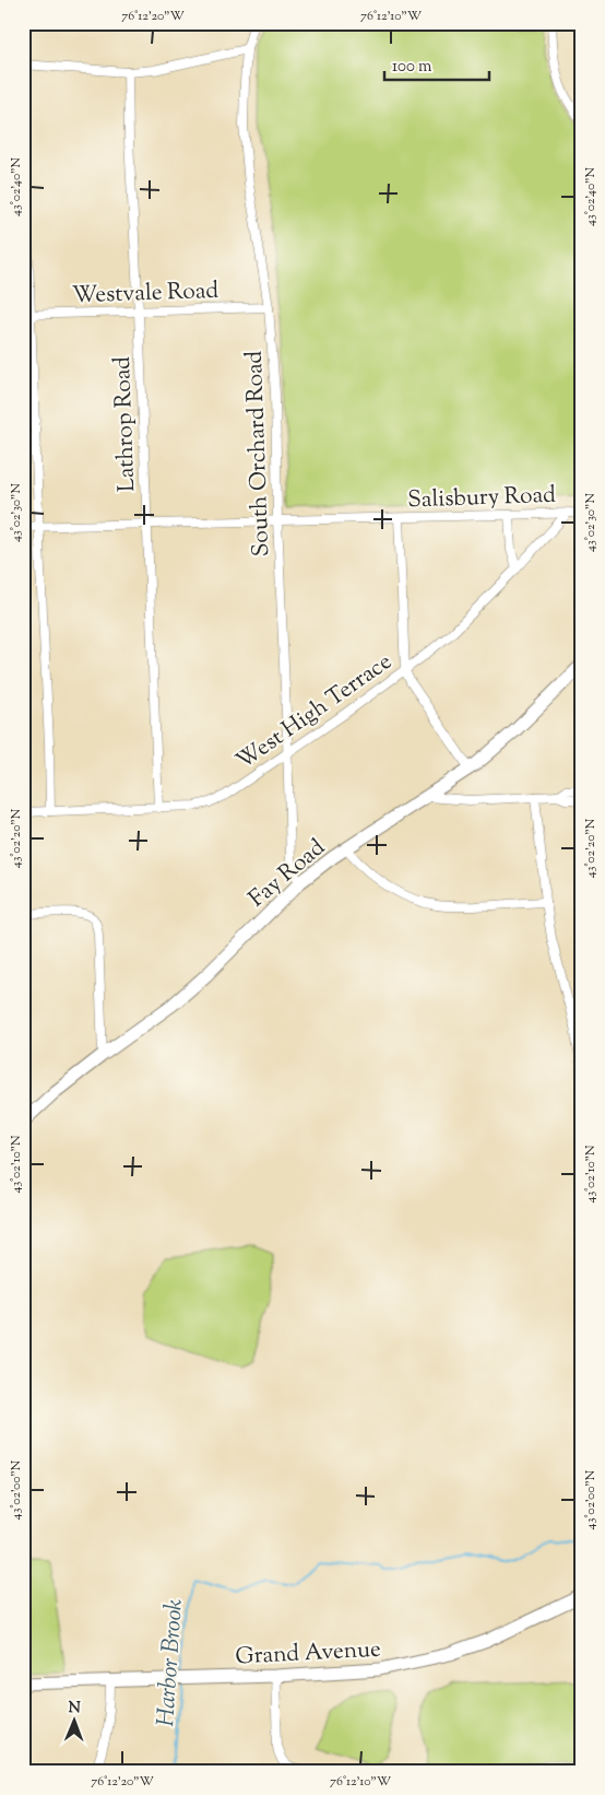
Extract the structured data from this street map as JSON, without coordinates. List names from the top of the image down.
{
  "streets": {
    "street": [
      "Westvale Road",
      "Lathrop Road",
      "South Orchard Road",
      "Salisbury Road",
      "West High Terrace",
      "Fay Road",
      "Grand Avenue"
    ]
  },
  "crossings": [
    ["Westvale Road", "Lathrop Road"],
    ["Westvale Road", "South Orchard Road"],
    ["Lathrop Road", "Salisbury Road"],
    ["Lathrop Road", "West High Terrace"],
    ["South Orchard Road", "Salisbury Road"],
    ["South Orchard Road", "West High Terrace"],
    ["South Orchard Road", "Fay Road"],
    ["Salisbury Road", "West High Terrace"]
  ],
  "water": ["Harbor Brook"],
  "scale_bar": "100 m",
  "north": "top",
  "coordinates": [
    "76°12'20\"W",
    "76°12'10\"W",
    "43°02'40\"N",
    "43°02'30\"N",
    "43°02'20\"N",
    "43°02'10\"N",
    "43°02'00\"N"
  ]
}
